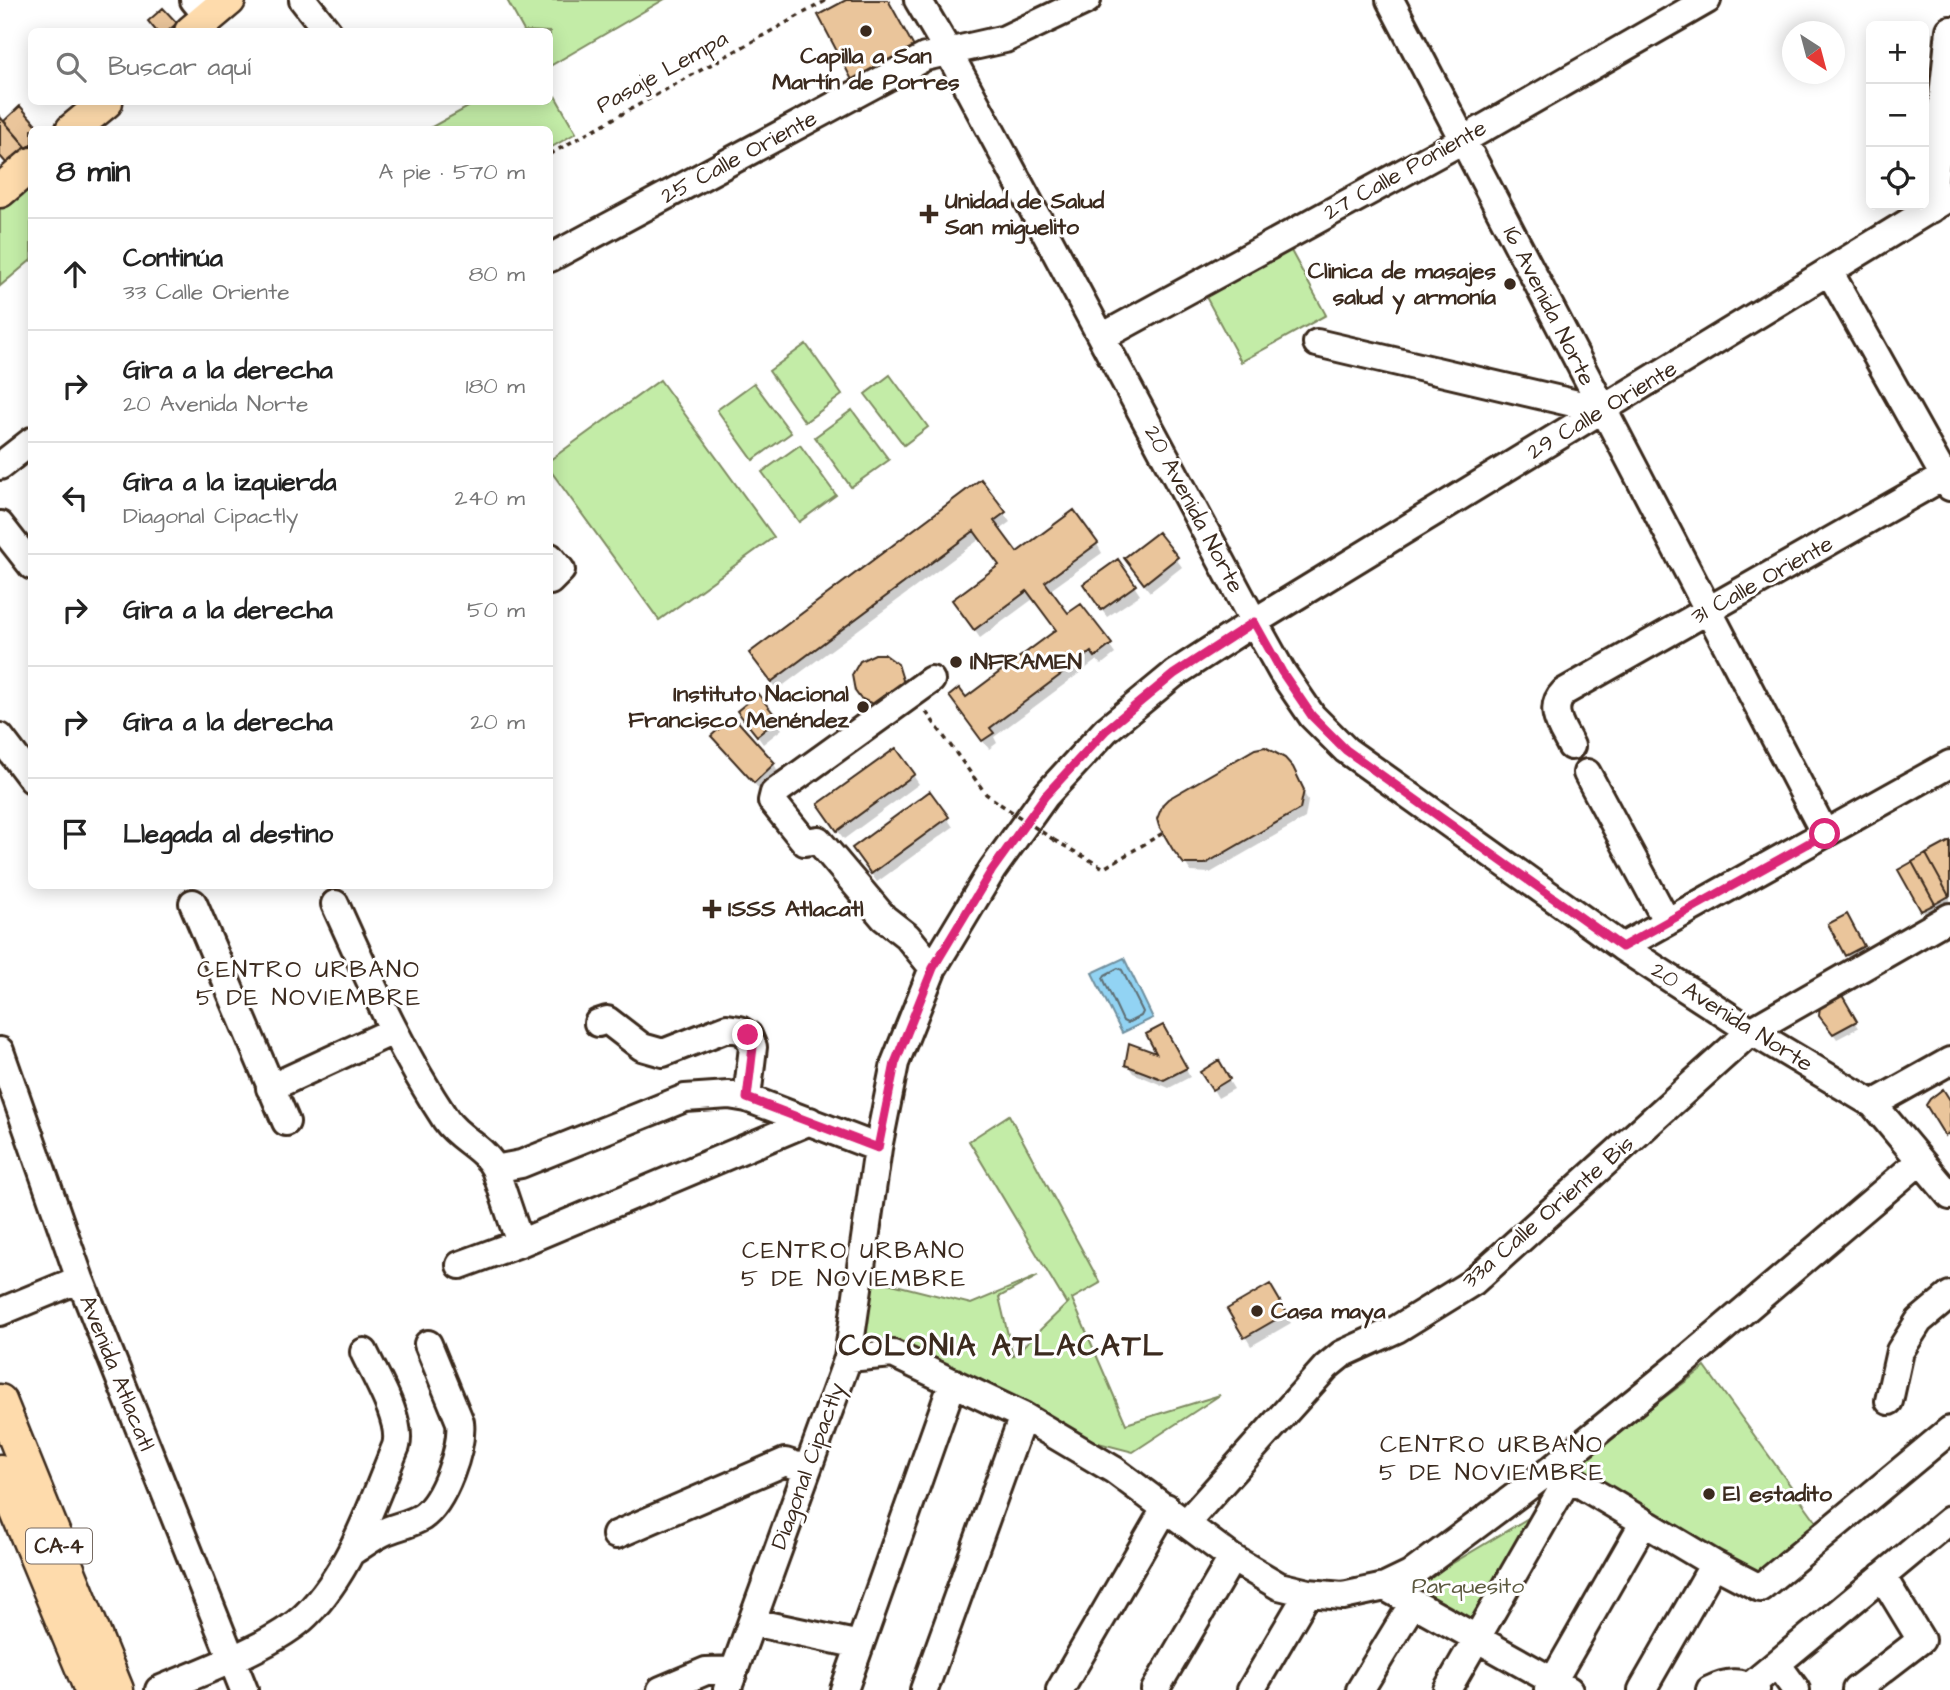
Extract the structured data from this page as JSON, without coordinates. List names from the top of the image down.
{
  "streets": {
    "main road": ["CA-4"],
    "street": [
      "25 Calle Oriente",
      "27 Calle Poniente",
      "16 Avenida Norte",
      "29 Calle Oriente",
      "20 Avenida Norte",
      "31 Calle Oriente",
      "33a Calle Oriente Bis",
      "Avenida Atlacatl",
      "Diagonal Cipactly"
    ],
    "path": ["Pasaje Lempa"]
  },
  "crossings": [
    ["25 Calle Oriente", "20 Avenida Norte"],
    ["27 Calle Poniente", "16 Avenida Norte"],
    ["27 Calle Poniente", "20 Avenida Norte"],
    ["16 Avenida Norte", "29 Calle Oriente"],
    ["16 Avenida Norte", "31 Calle Oriente"],
    ["29 Calle Oriente", "20 Avenida Norte"],
    ["29 Calle Oriente", "Diagonal Cipactly"],
    ["20 Avenida Norte", "33a Calle Oriente Bis"],
    ["20 Avenida Norte", "Diagonal Cipactly"]
  ],
  "districts": [
    "CENTRO URBANO 5 DE NOVIEMBRE",
    "CENTRO URBANO 5 DE NOVIEMBRE",
    "COLONIA ATLACATL",
    "CENTRO URBANO 5 DE NOVIEMBRE"
  ],
  "parks": ["Parquesito"],
  "places": {
    "other": [
      "Capilla a San Martín de Porres",
      "Clinica de masajes salud y armonía",
      "INFRAMEN",
      "Instituto Nacional Francisco Menéndez",
      "Casa maya",
      "El estadito"
    ],
    "health": ["Unidad de Salud San miguelito", "ISSS Atlacatl"]
  },
  "north": "bottom right",
  "page": {
    "map_buttons": ["+", "−"],
    "search": "Buscar aquí",
    "heading": ["8 min", "A pie · 570 m"],
    "list": [
      ["Continúa", "33 Calle Oriente", "80 m"],
      ["Gira a la derecha", "20 Avenida Norte", "180 m"],
      ["Gira a la izquierda", "Diagonal Cipactly", "240 m"],
      ["Gira a la derecha", "50 m"],
      ["Gira a la derecha", "20 m"],
      "Llegada al destino"
    ]
  }
}
